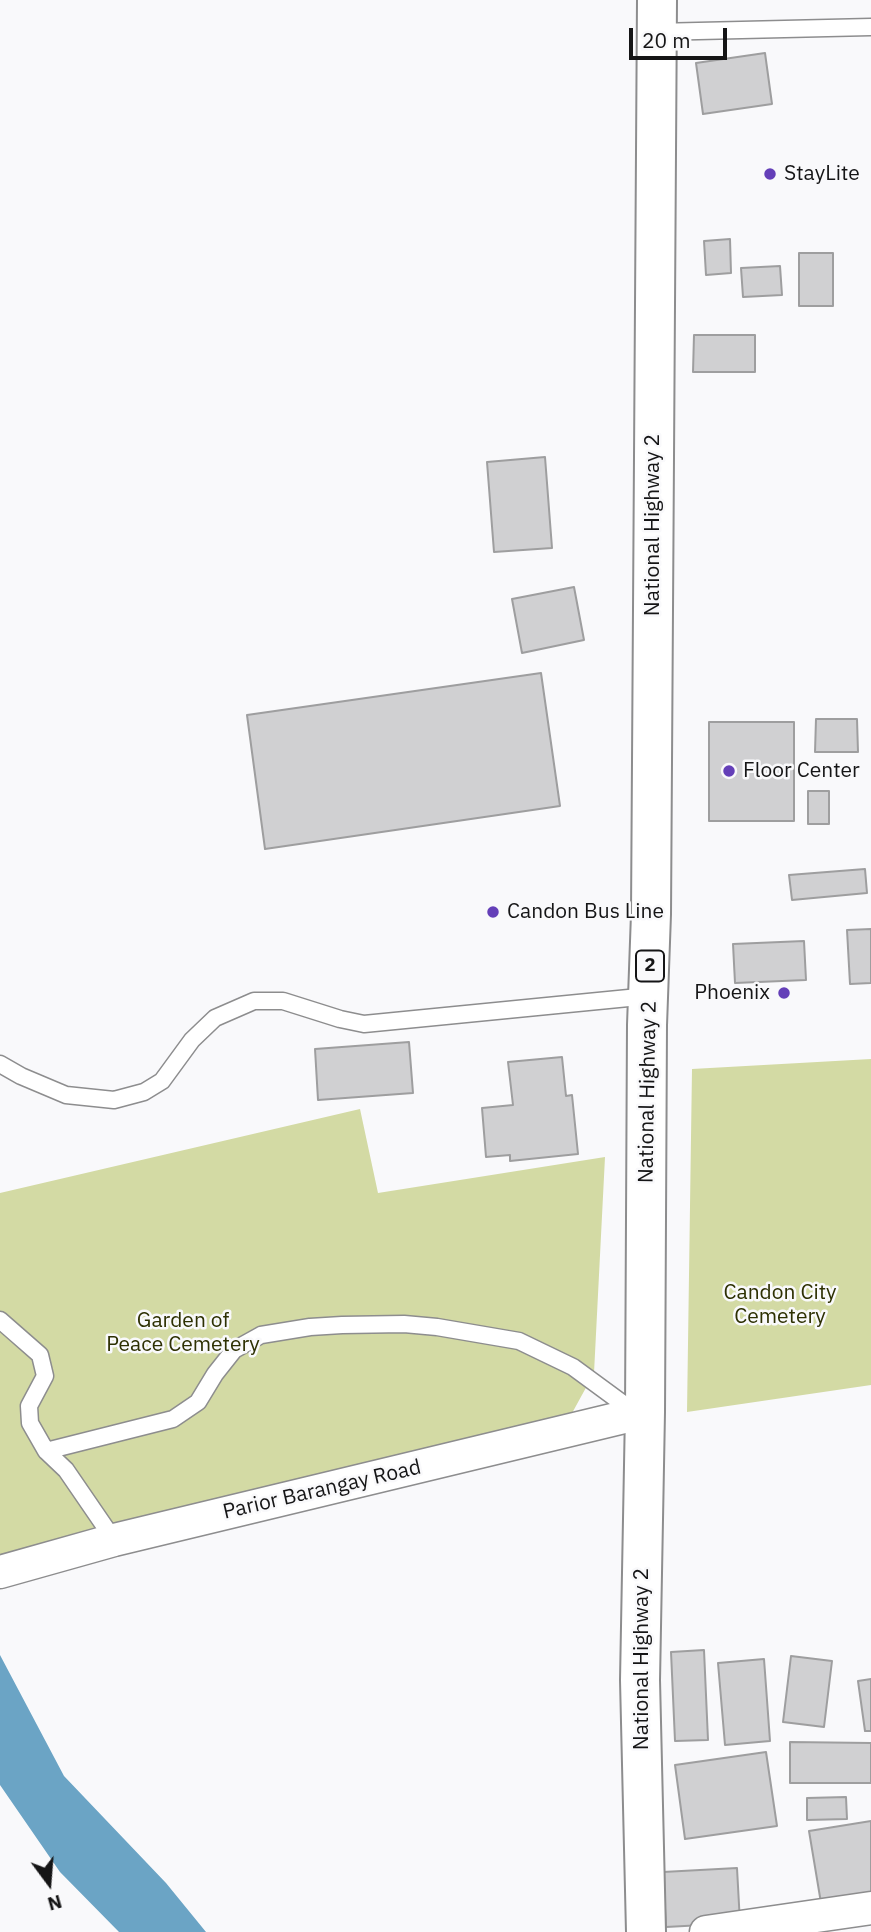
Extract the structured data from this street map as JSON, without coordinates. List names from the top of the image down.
{
  "streets": {
    "main road": ["National Highway 2", "2"],
    "street": ["Parior Barangay Road"]
  },
  "crossings": [
    ["National Highway 2", "Parior Barangay Road"]
  ],
  "parks": ["Candon City Cemetery", "Garden of Peace Cemetery"],
  "places": [
    "StayLite",
    "Floor Center",
    "Candon Bus Line",
    "Phoenix"
  ],
  "scale_bar": "20 m",
  "north": "bottom"
}
